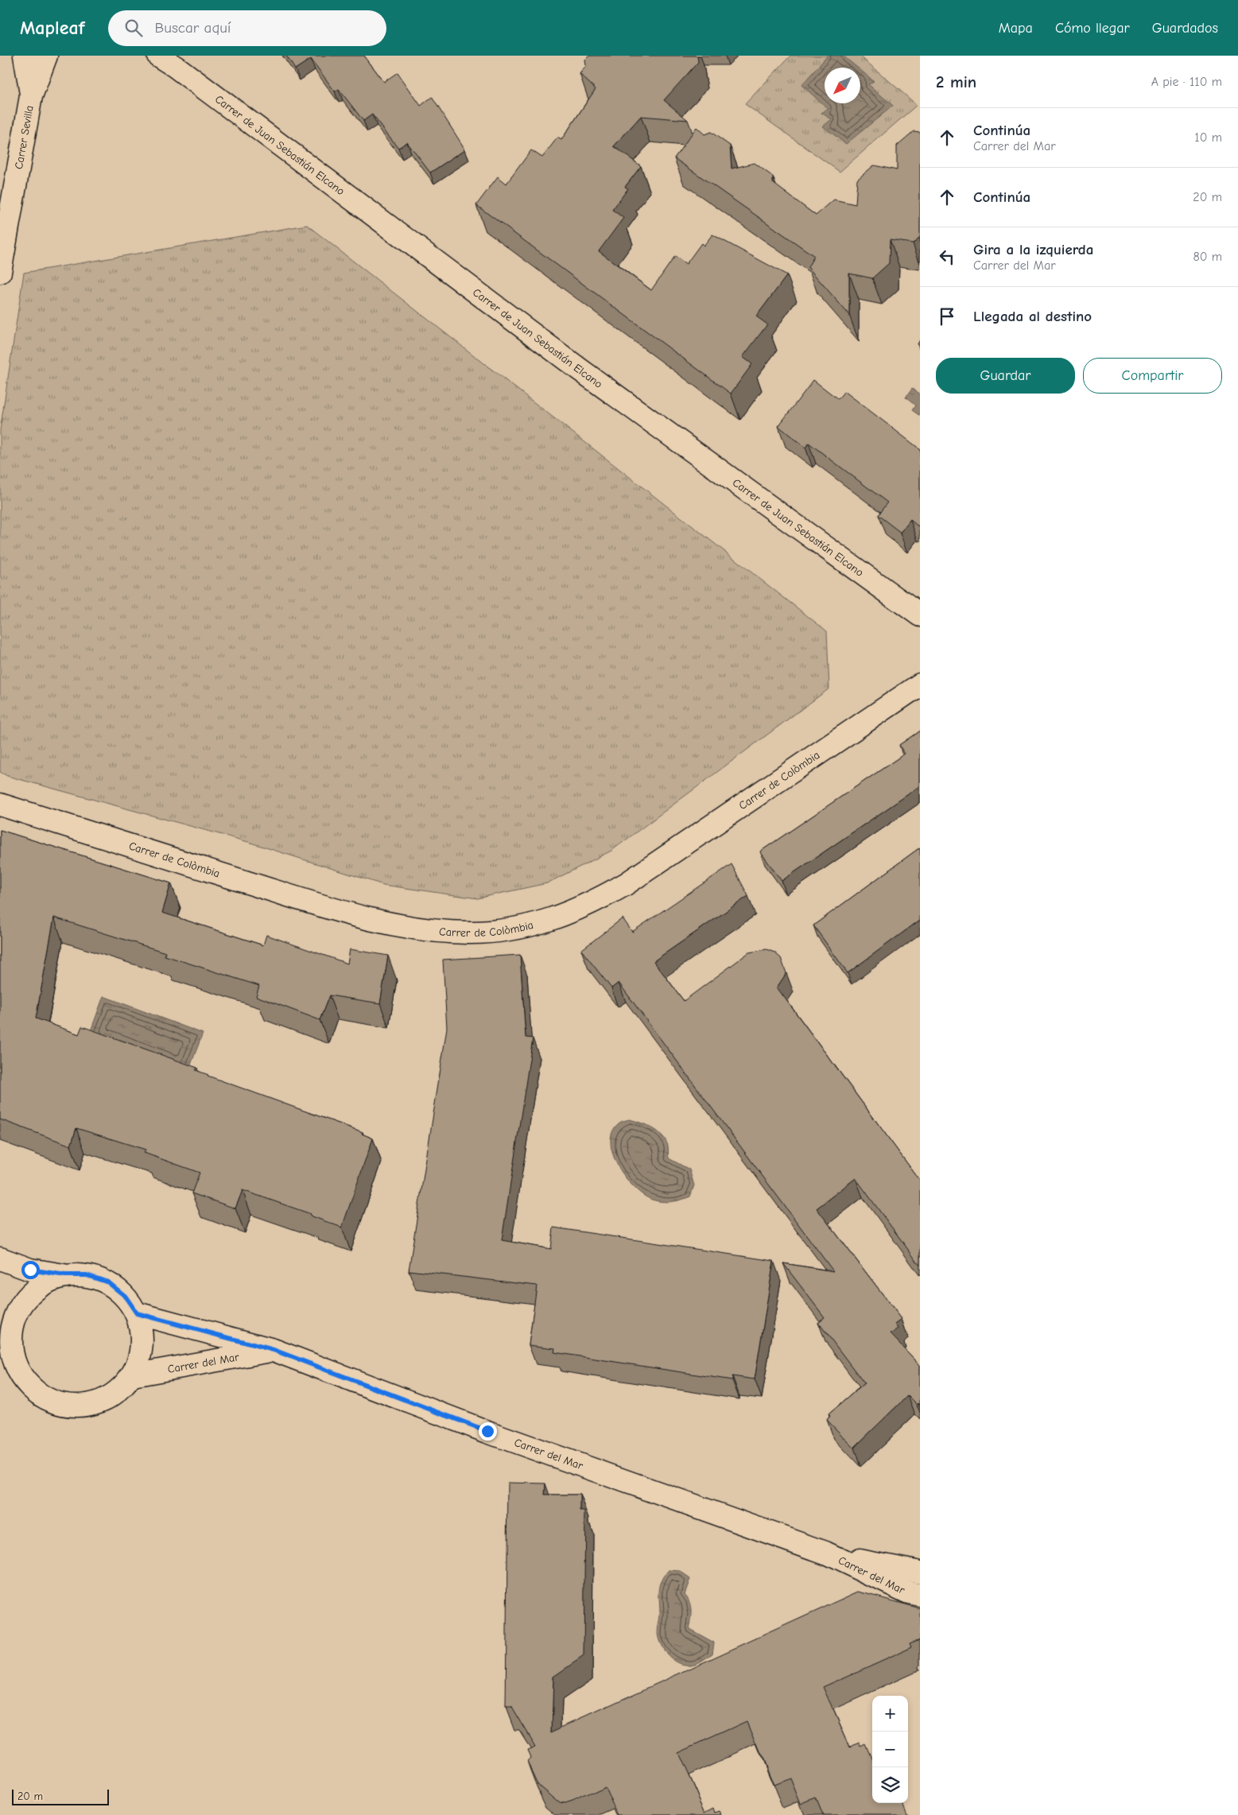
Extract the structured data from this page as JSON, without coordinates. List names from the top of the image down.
{
  "streets": {
    "street": [
      "Carrer Sevilla",
      "Carrer de Juan Sebastián Elcano",
      "Carrer de Colòmbia",
      "Carrer del Mar"
    ]
  },
  "scale_bar": "20 m",
  "north": "bottom left",
  "page": {
    "header": "Mapleaf",
    "search": "Buscar aquí",
    "nav": ["Mapa", "Cómo llegar", "Guardados"],
    "heading": ["2 min", "A pie · 110 m"],
    "list": [
      ["Continúa", "Carrer del Mar", "10 m"],
      ["Continúa", "20 m"],
      ["Gira a la izquierda", "Carrer del Mar", "80 m"],
      "Llegada al destino"
    ],
    "buttons": ["Guardar", "Compartir"],
    "map_buttons": ["+", "−"],
    "scale": "20 m"
  }
}
